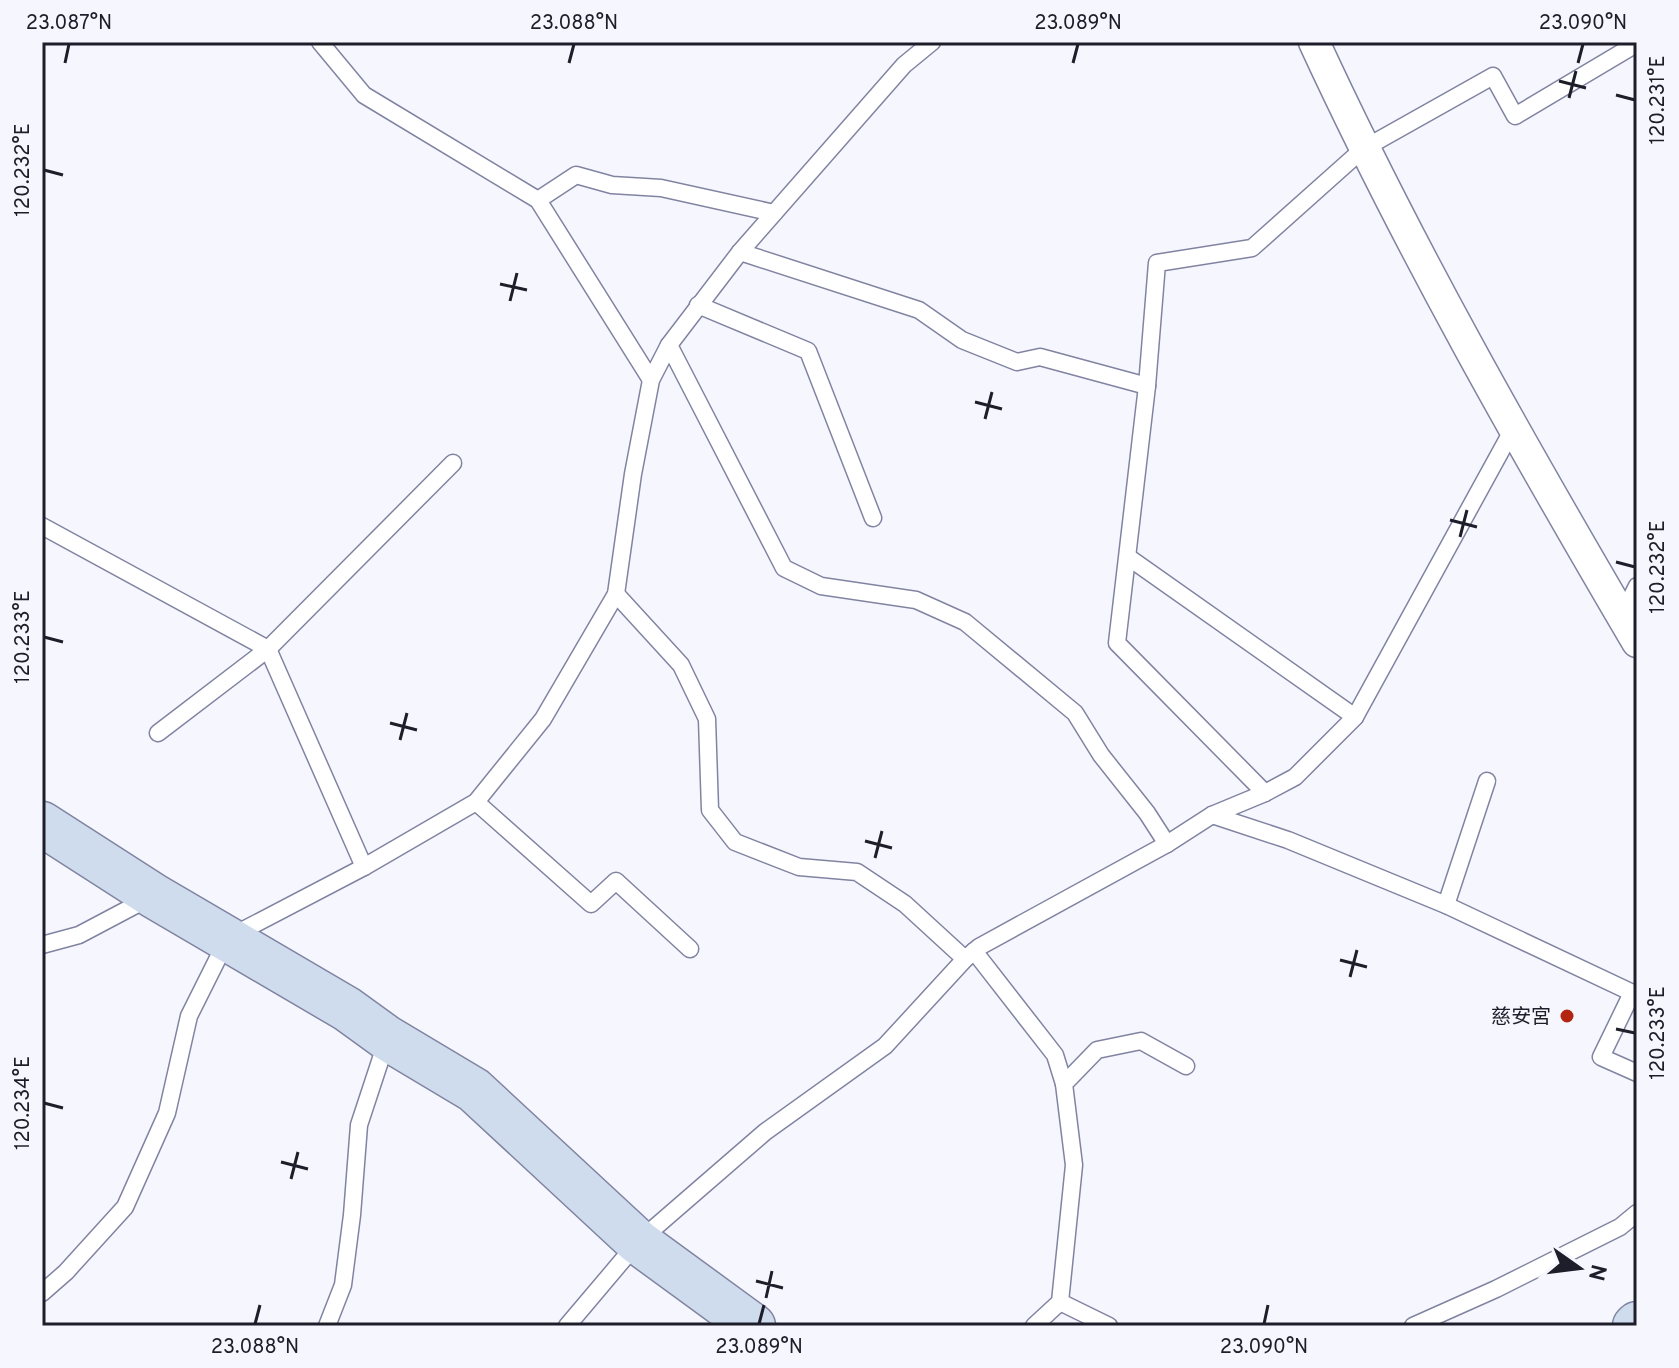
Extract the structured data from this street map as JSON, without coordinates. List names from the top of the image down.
{
  "places": ["慈安宮"],
  "north": "right",
  "coordinates": [
    "23.087°N",
    "23.088°N",
    "23.089°N",
    "23.090°N",
    "120.231°E",
    "120.232°E",
    "120.233°E",
    "120.234°E"
  ]
}
